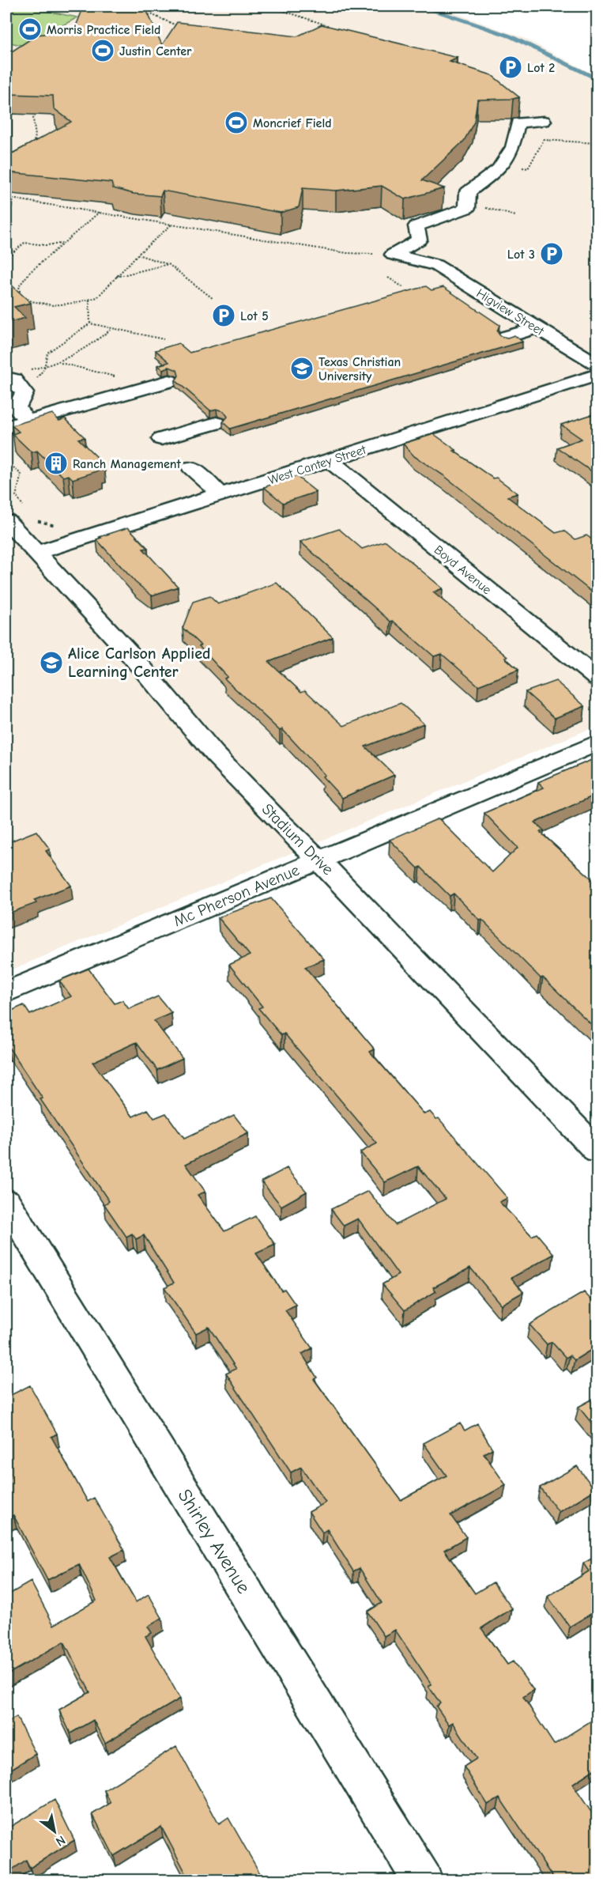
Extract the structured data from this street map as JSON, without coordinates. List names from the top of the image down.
{
  "streets": {
    "street": [
      "Higview Street",
      "West Cantey Street",
      "Boyd Avenue",
      "Stadium Drive",
      "Mc Pherson Avenue",
      "Shirley Avenue"
    ]
  },
  "crossings": [
    ["West Cantey Street", "Boyd Avenue"],
    ["West Cantey Street", "Stadium Drive"],
    ["Stadium Drive", "Mc Pherson Avenue"]
  ],
  "places": {
    "sports": ["Morris Practice Field", "Justin Center", "Moncrief Field"],
    "parking": ["Lot 2", "Lot 3", "Lot 5"],
    "school or university": ["Texas Christian University", "Alice Carlson Applied Learning Center"],
    "building": ["Ranch Management"]
  },
  "north": "bottom right"
}
